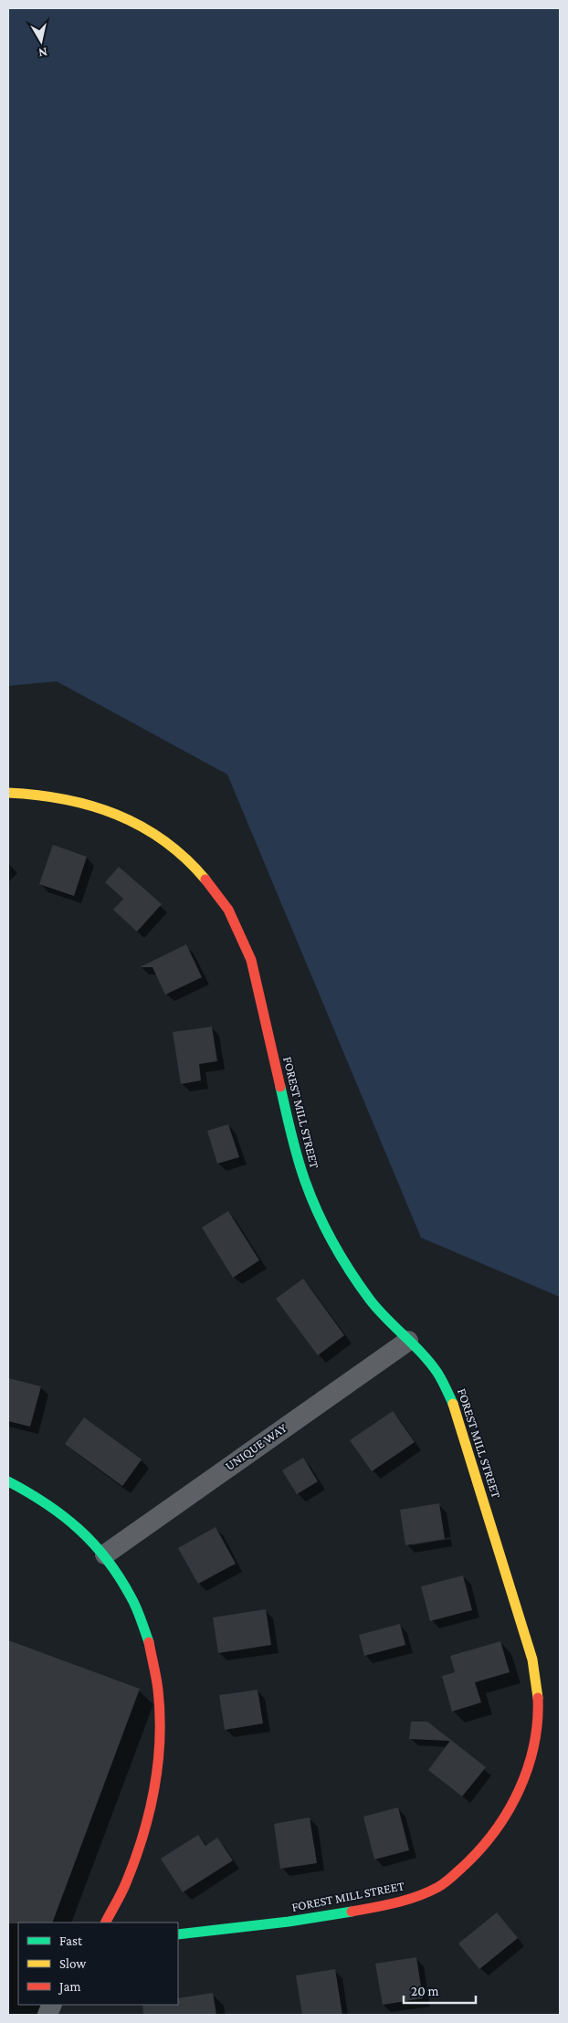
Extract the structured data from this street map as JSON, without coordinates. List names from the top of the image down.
{
  "streets": {
    "street": ["FOREST MILL STREET", "UNIQUE WAY"]
  },
  "crossings": [
    ["FOREST MILL STREET", "UNIQUE WAY"]
  ],
  "legend": ["Fast", "Slow", "Jam"],
  "scale_bar": "20 m",
  "north": "bottom"
}
